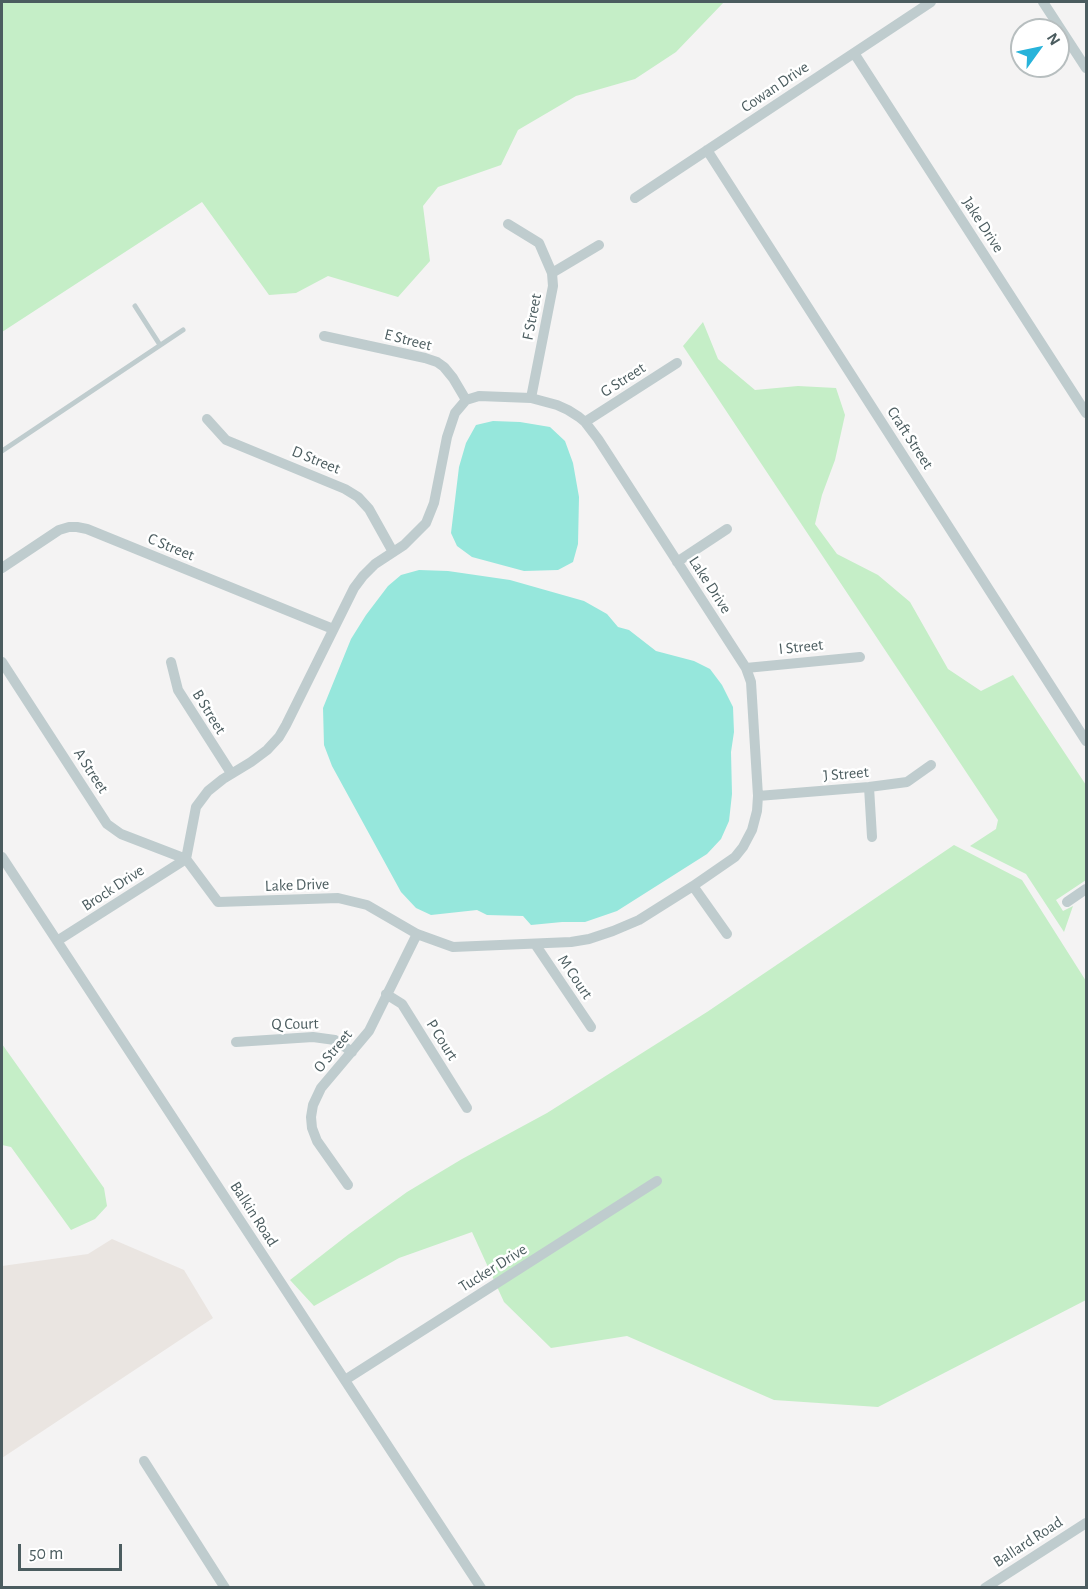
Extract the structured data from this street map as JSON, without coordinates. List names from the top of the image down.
{
  "streets": {
    "street": [
      "Cowan Drive",
      "Jake Drive",
      "F Street",
      "E Street",
      "G Street",
      "Craft Street",
      "D Street",
      "C Street",
      "Lake Drive",
      "I Street",
      "B Street",
      "A Street",
      "J Street",
      "Brock Drive",
      "M Court",
      "Q Court",
      "P Court",
      "O Street",
      "Balkin Road",
      "Tucker Drive",
      "Ballard Road"
    ]
  },
  "crossings": [
    ["Cowan Drive", "Jake Drive"],
    ["Cowan Drive", "Craft Street"],
    ["F Street", "Lake Drive"],
    ["E Street", "Lake Drive"],
    ["G Street", "Lake Drive"],
    ["Lake Drive", "I Street"],
    ["Lake Drive", "A Street"],
    ["Lake Drive", "J Street"],
    ["Lake Drive", "Brock Drive"],
    ["Lake Drive", "M Court"],
    ["Lake Drive", "O Street"],
    ["A Street", "Brock Drive"],
    ["Brock Drive", "Balkin Road"],
    ["Q Court", "O Street"],
    ["P Court", "O Street"],
    ["Balkin Road", "Tucker Drive"]
  ],
  "scale_bar": "50 m",
  "north": "top right"
}
